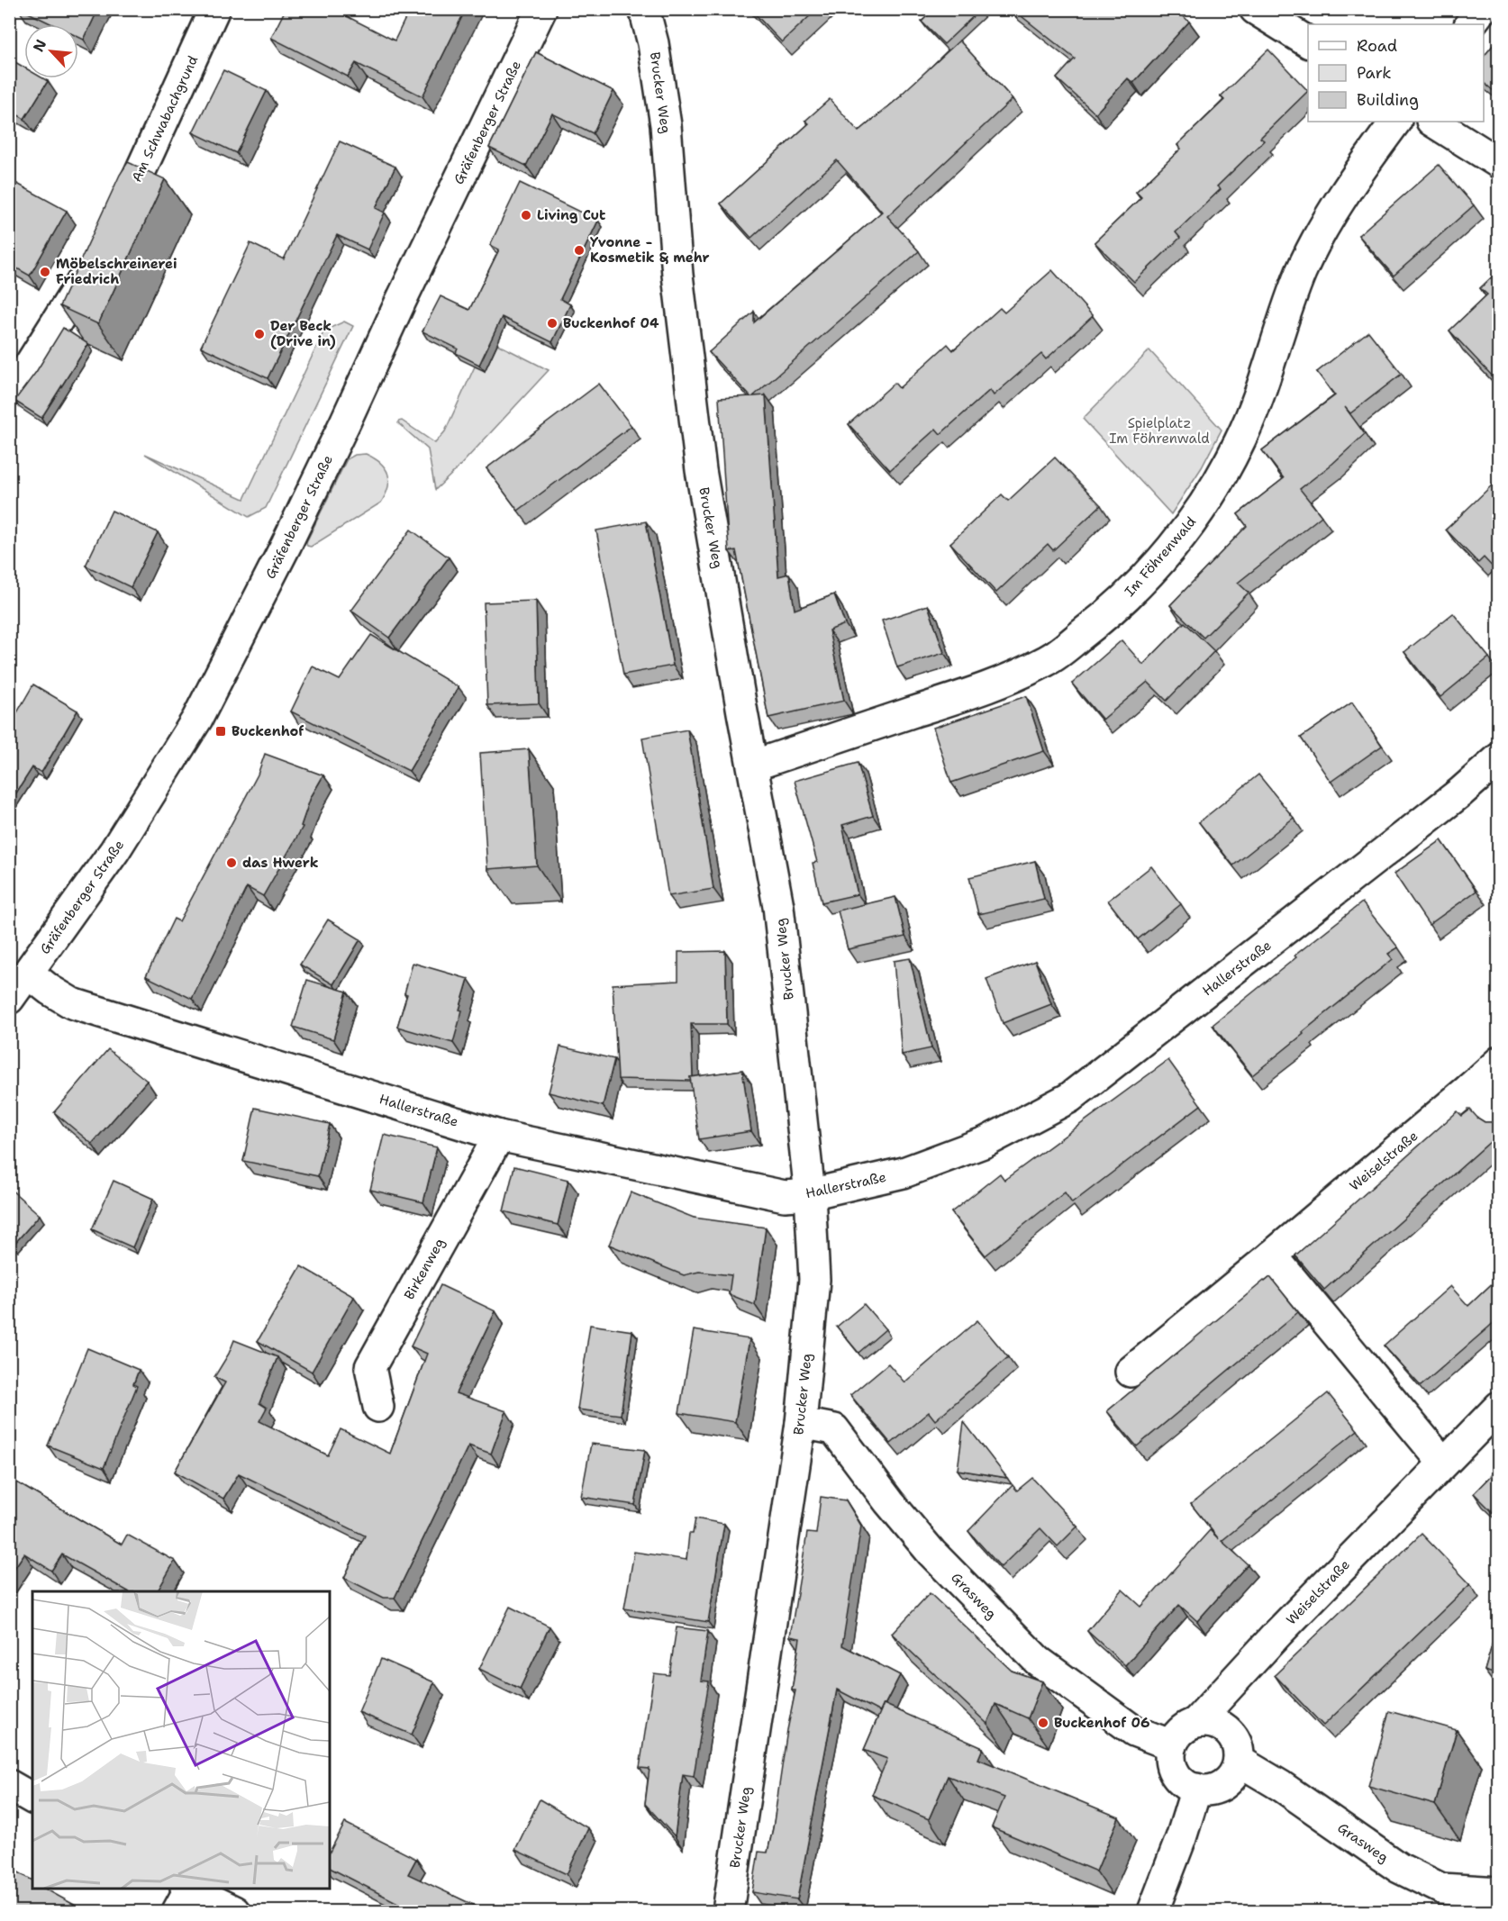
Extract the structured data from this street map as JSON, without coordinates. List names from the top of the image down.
{
  "streets": {
    "street": [
      "Brucker Weg",
      "Am Schwabachgrund",
      "Gräfenberger Straße",
      "Im Föhrenwald",
      "Hallerstraße",
      "Weiselstraße",
      "Birkenweg",
      "Grasweg"
    ]
  },
  "crossings": [
    ["Brucker Weg", "Im Föhrenwald"],
    ["Brucker Weg", "Hallerstraße"],
    ["Brucker Weg", "Grasweg"],
    ["Gräfenberger Straße", "Hallerstraße"],
    ["Hallerstraße", "Birkenweg"],
    ["Weiselstraße", "Grasweg"]
  ],
  "parks": ["Spielplatz Im Föhrenwald"],
  "places": {
    "other": [
      "Living Cut",
      "Yvonne - Kosmetik & mehr",
      "Möbelschreinerei Friedrich",
      "Buckenhof 04",
      "Der Beck (Drive in)",
      "das Hwerk",
      "Buckenhof 06"
    ],
    "transit": ["Buckenhof"]
  },
  "legend": ["Road", "Park", "Building"],
  "north": "top left"
}
